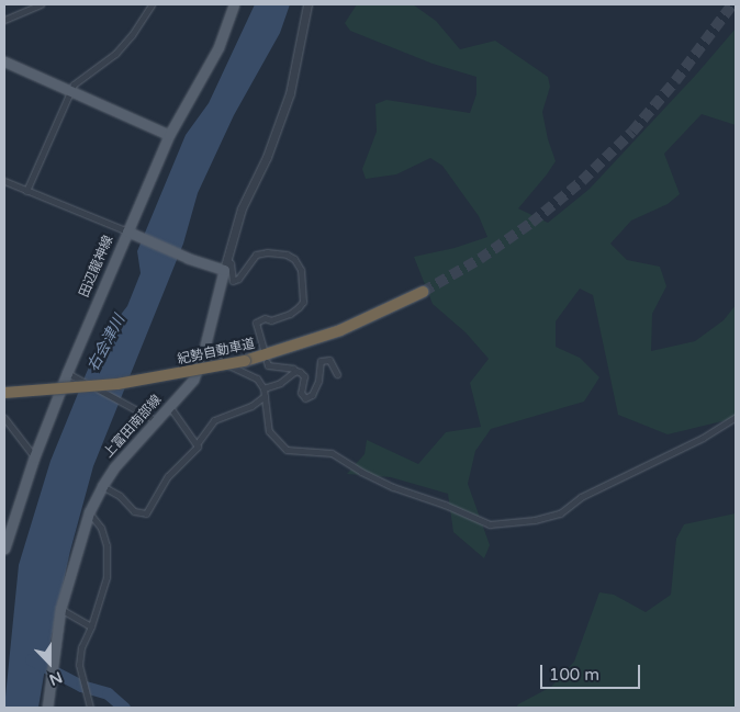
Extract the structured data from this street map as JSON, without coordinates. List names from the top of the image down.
{
  "streets": {
    "highway": ["紀勢自動車道"],
    "main road": ["田辺龍神線", "上富田南部線"]
  },
  "water": ["右会津川"],
  "scale_bar": "100 m",
  "north": "bottom"
}
